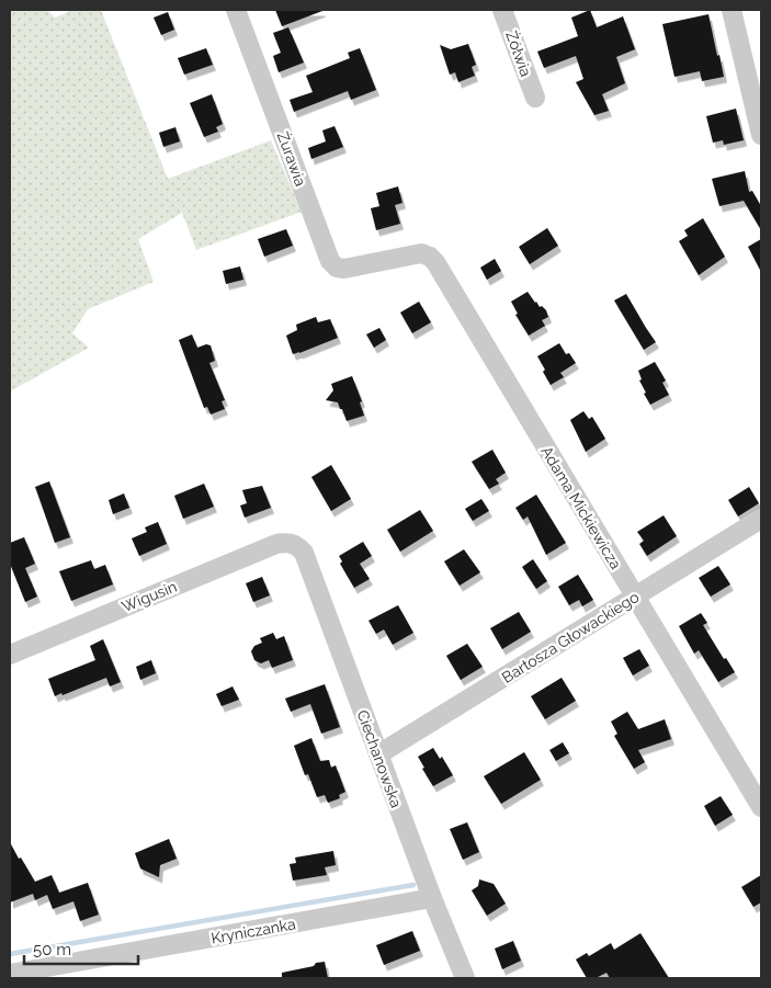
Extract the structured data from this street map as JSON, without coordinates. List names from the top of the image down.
{
  "streets": {
    "street": [
      "Żółwia",
      "Żurawia",
      "Adama Mickiewicza",
      "Wigusin",
      "Bartosza Głowackiego",
      "Ciechanowska",
      "Kryniczanka"
    ]
  },
  "crossings": [
    ["Żurawia", "Adama Mickiewicza"],
    ["Adama Mickiewicza", "Bartosza Głowackiego"],
    ["Wigusin", "Ciechanowska"],
    ["Bartosza Głowackiego", "Ciechanowska"],
    ["Ciechanowska", "Kryniczanka"]
  ],
  "scale_bar": "50 m"
}
